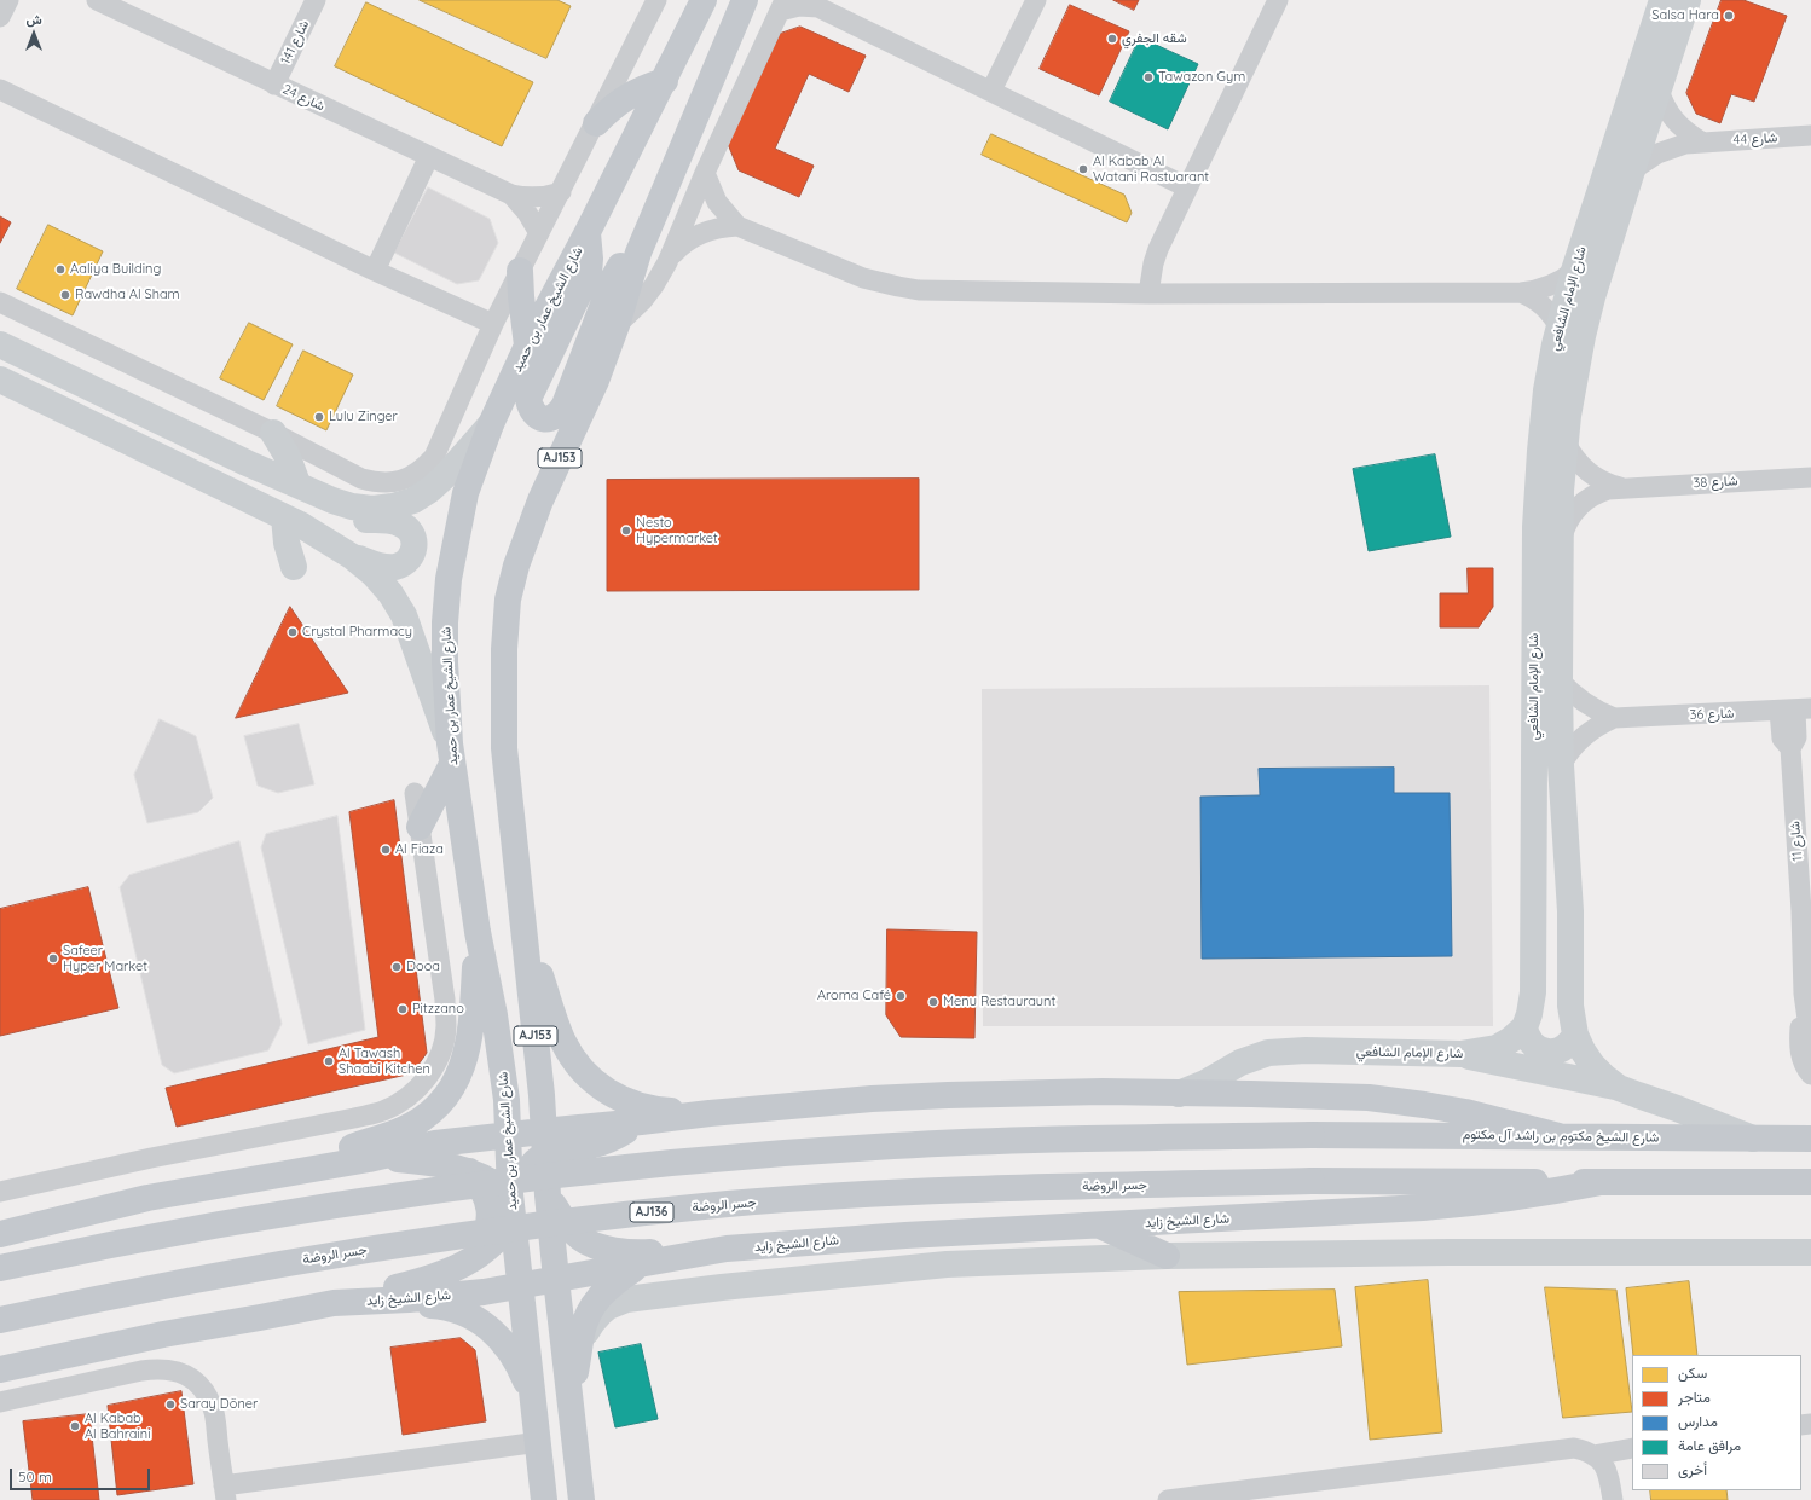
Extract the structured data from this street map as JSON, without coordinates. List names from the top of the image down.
{
  "streets": {
    "main road": [
      "شارع الشيخ عمار بن حميد",
      "AJ153",
      "شارع الشيخ مكتوم بن راشد آل مكتوم",
      "جسر الروضة",
      "AJ136",
      "شارع الشيخ زايد"
    ],
    "street": [
      "شارع 141",
      "شارع 24",
      "شارع 44",
      "شارع الإمام الشافعي",
      "شارع 38",
      "شارع 36",
      "شارع 11"
    ]
  },
  "crossings": [
    ["شارع 141", "شارع 24"],
    ["شارع 44", "شارع الإمام الشافعي"],
    ["شارع الإمام الشافعي", "شارع 38"],
    ["شارع الإمام الشافعي", "شارع 36"],
    ["شارع الإمام الشافعي", "شارع الشيخ مكتوم بن راشد آل مكتوم"],
    ["شارع الشيخ عمار بن حميد", "شارع الشيخ زايد"],
    ["شارع 36", "شارع 11"],
    ["جسر الروضة", "شارع الشيخ زايد"]
  ],
  "places": [
    "Salsa Hara",
    "شقه الجفري",
    "Tawazon Gym",
    "Al Kabab Al Watani Rastuarant",
    "Aaliya Building",
    "Rawdha Al Sham",
    "Lulu Zinger",
    "Nesto Hypermarket",
    "Crystal Pharmacy",
    "Al Fiaza",
    "Safeer Hyper Market",
    "Dooa",
    "Aroma Café",
    "Menu Restauraunt",
    "Pitzzano",
    "Al Tawash Shaabi Kitchen",
    "Saray Döner",
    "Al Kabab Al Bahraini"
  ],
  "legend": [
    "سكن",
    "متاجر",
    "مدارس",
    "مرافق عامة",
    "أخرى"
  ],
  "scale_bar": "50 m",
  "north": "top"
}
